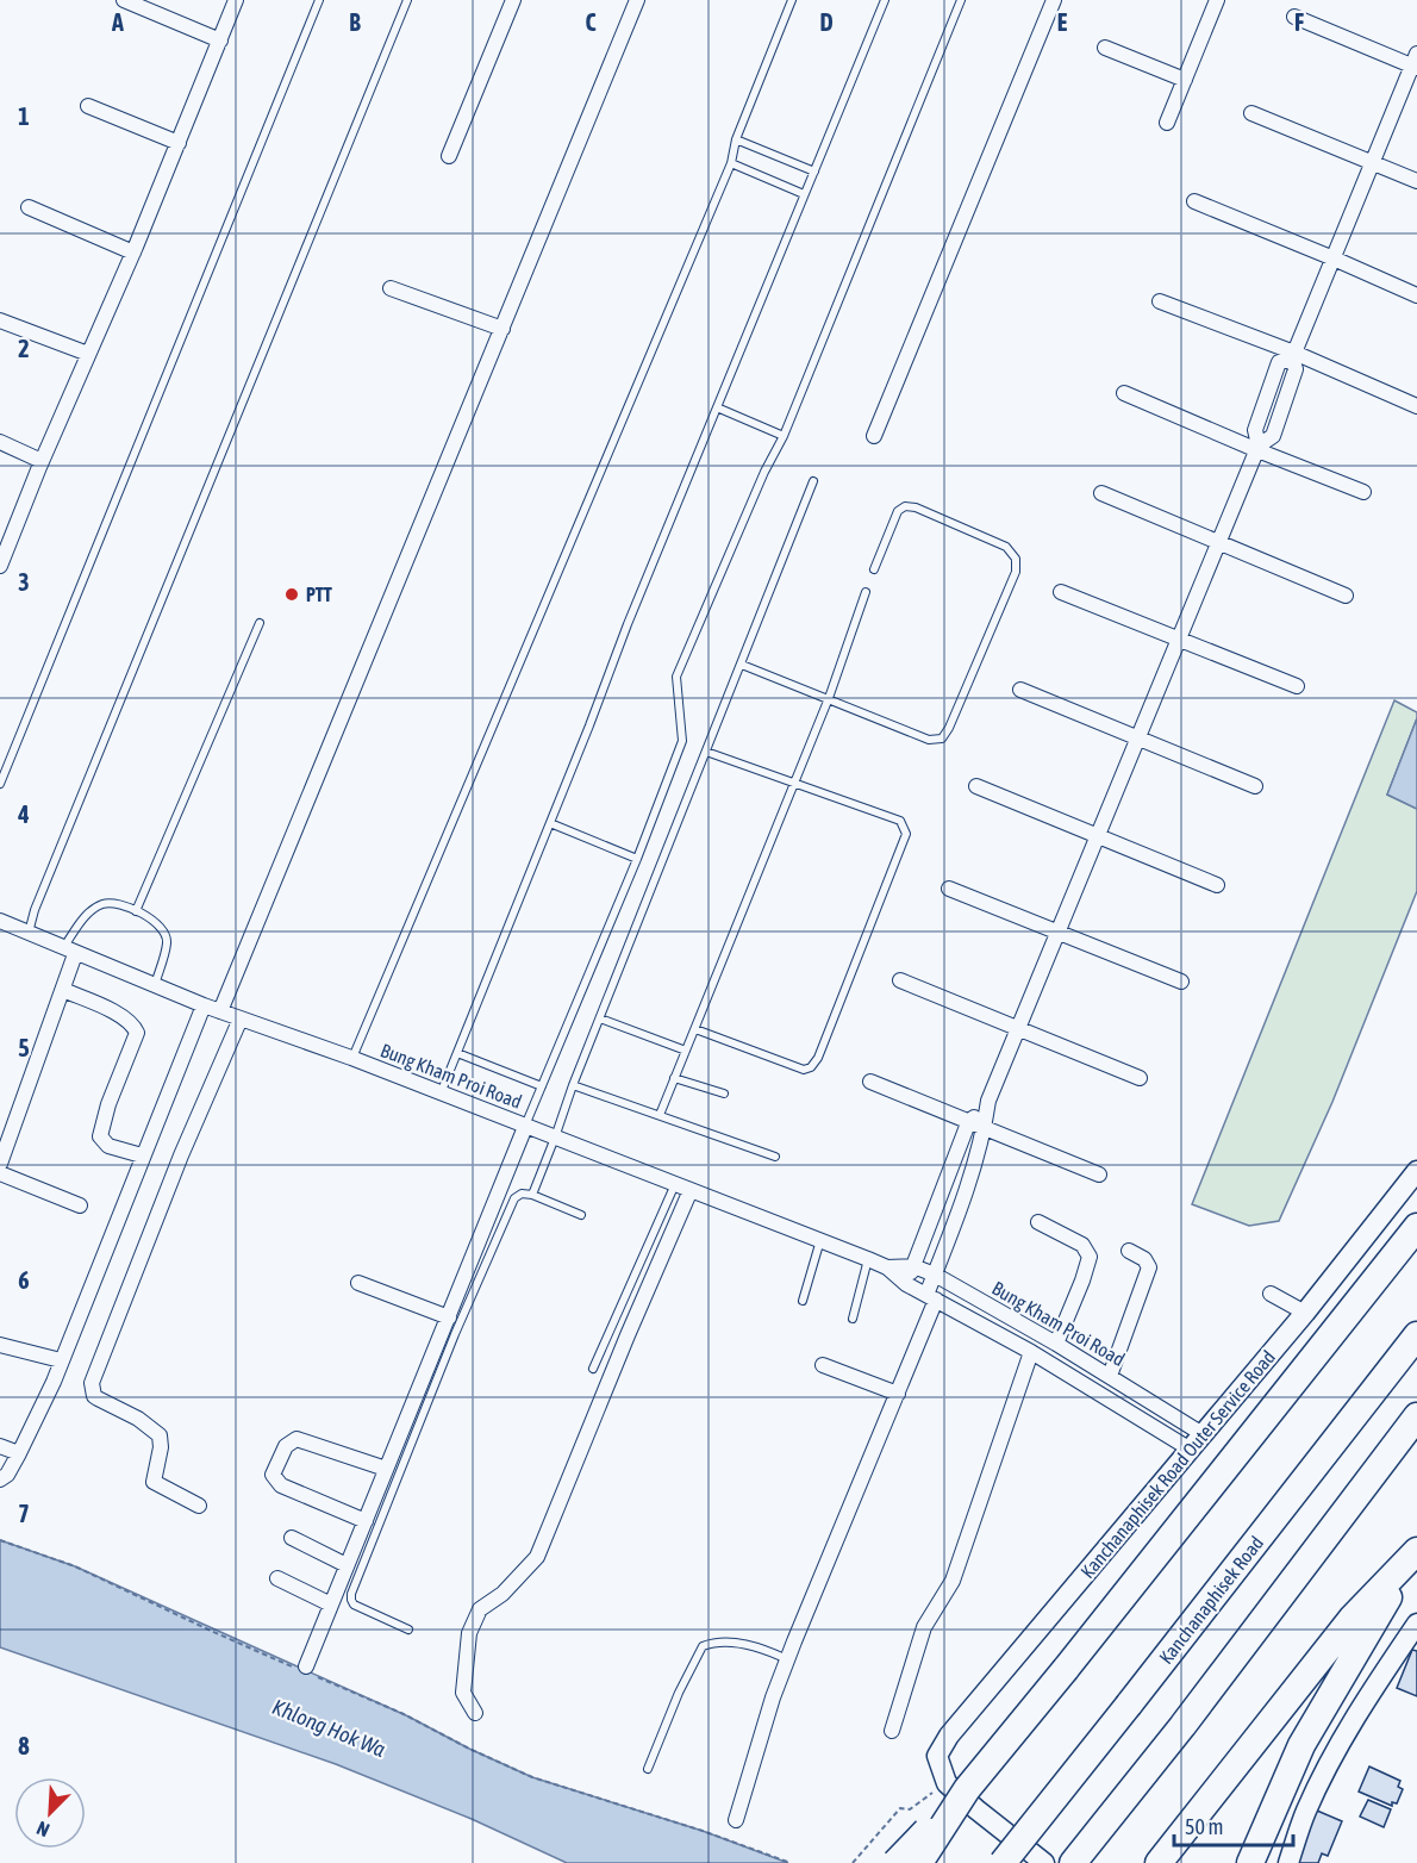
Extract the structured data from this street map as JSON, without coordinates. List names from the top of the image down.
{
  "streets": {
    "highway": ["Kanchanaphisek Road"],
    "main road": ["Kanchanaphisek Road Outer Service Road"],
    "street": ["Bung Kham Proi Road"]
  },
  "crossings": [
    ["Bung Kham Proi Road", "Kanchanaphisek Road Outer Service Road"]
  ],
  "water": ["Khlong Hok Wa"],
  "places": ["PTT"],
  "scale_bar": "50 m",
  "north": "bottom left",
  "grid": {
    "columns": [
      "A",
      "B",
      "C",
      "D",
      "E",
      "F"
    ],
    "rows": [
      "1",
      "2",
      "3",
      "4",
      "5",
      "6",
      "7",
      "8"
    ]
  }
}
